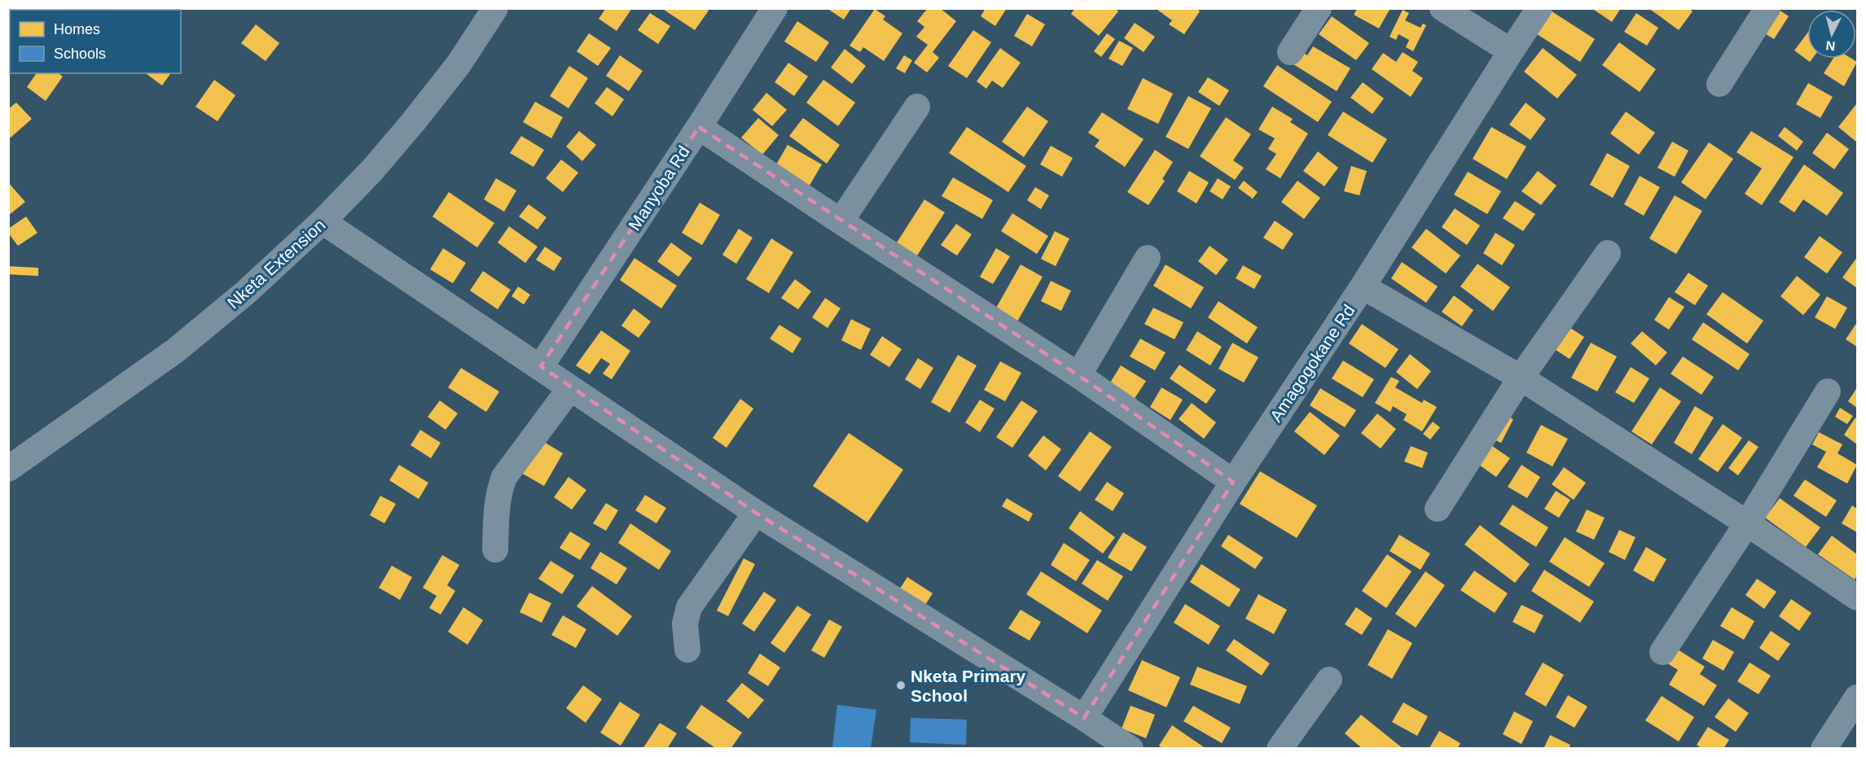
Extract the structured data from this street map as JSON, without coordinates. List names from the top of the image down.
{
  "streets": {
    "street": ["Manyoba Rd", "Nketa Extension", "Amagogokane Rd"]
  },
  "places": ["Nketa Primary School"],
  "legend": ["Homes", "Schools"],
  "north": "bottom"
}
